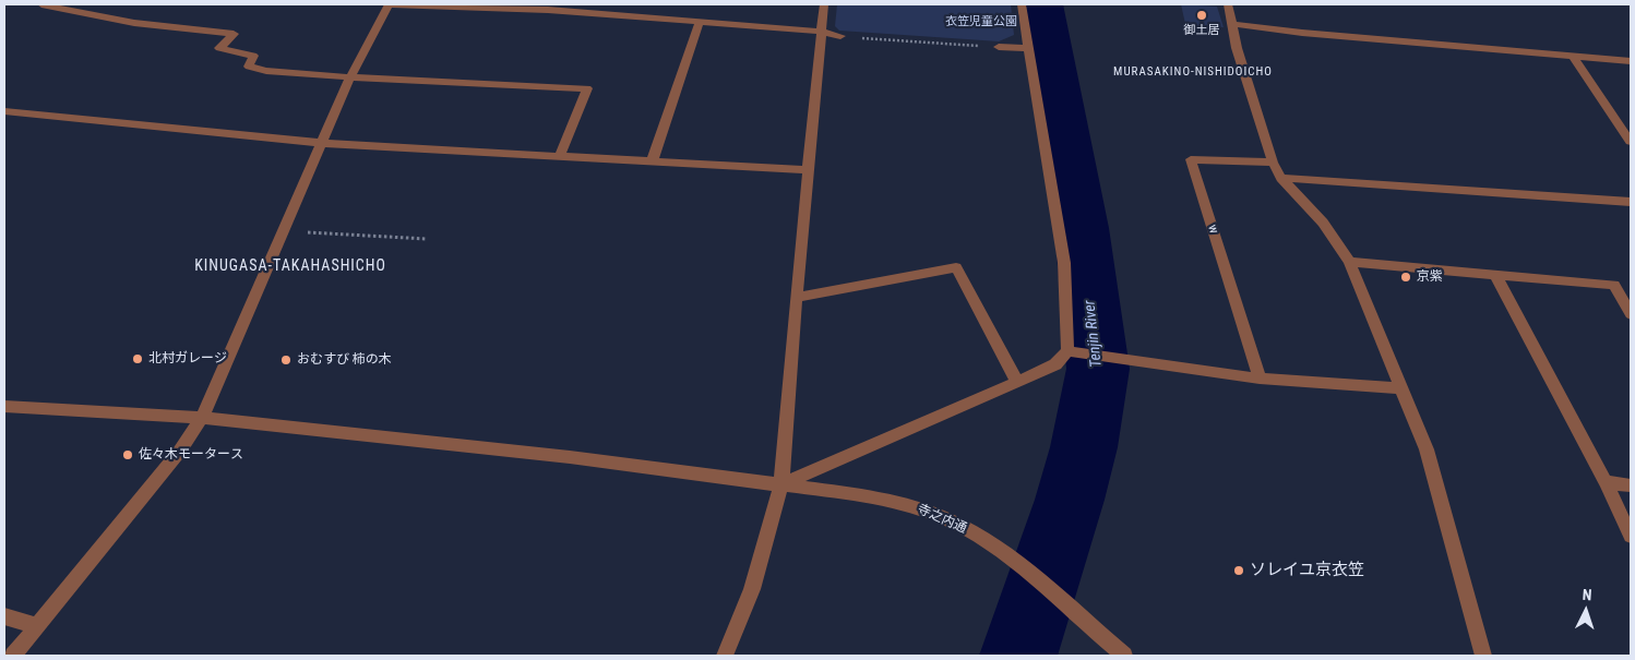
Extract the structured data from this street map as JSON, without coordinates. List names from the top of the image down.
{
  "streets": {
    "street": ["w", "寺之内通"]
  },
  "districts": ["MURASAKINO-NISHIDOICHO", "KINUGASA-TAKAHASHICHO"],
  "water": ["Tenjin River"],
  "parks": ["衣笠児童公園"],
  "places": [
    "御土居",
    "京紫",
    "北村ガレージ",
    "おむすび 柿の木",
    "佐々木モータース",
    "ソレイユ京衣笠"
  ],
  "north": "top"
}
